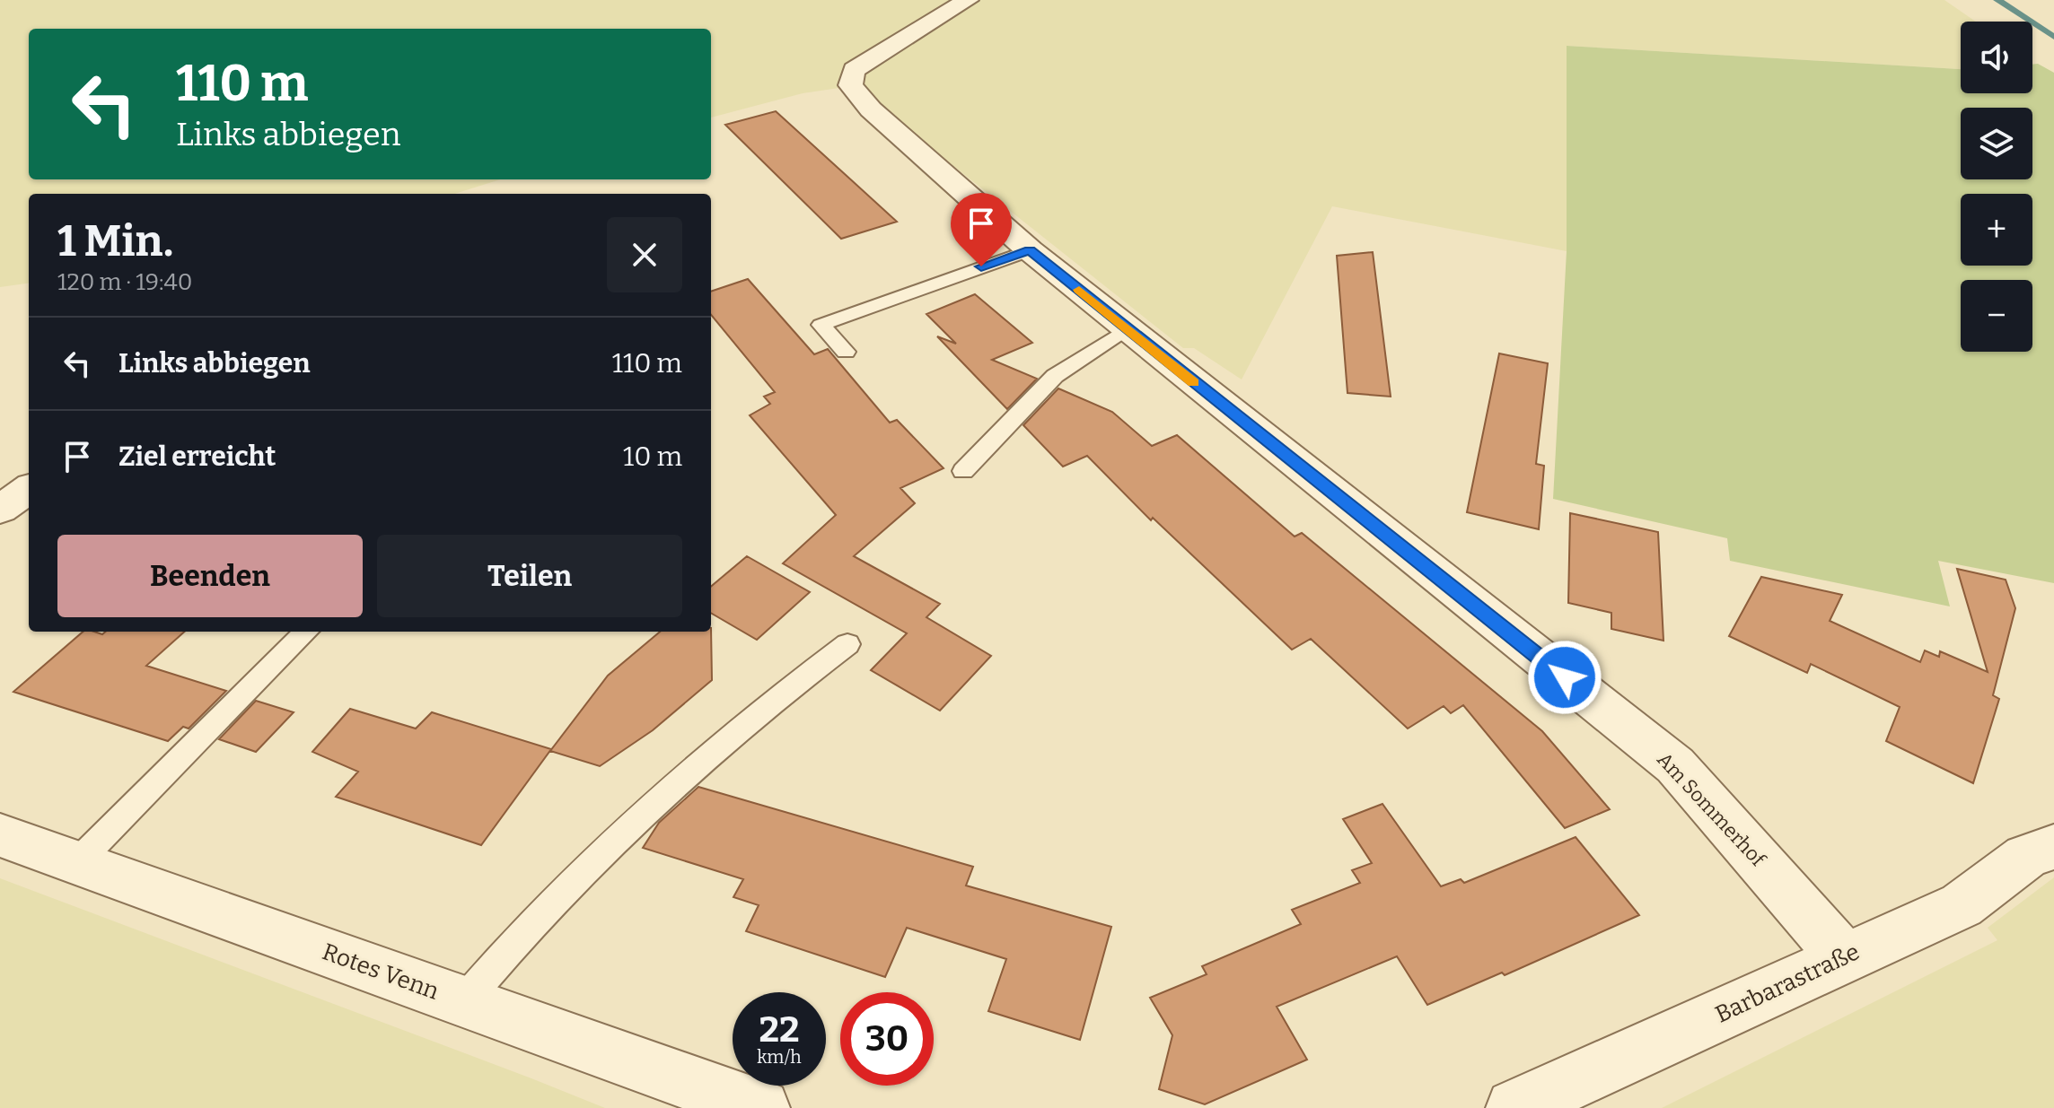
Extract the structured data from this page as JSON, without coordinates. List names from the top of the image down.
{
  "streets": {
    "street": ["Am Sommerhof", "Rotes Venn", "Barbarastraße"]
  },
  "crossings": [
    ["Am Sommerhof", "Barbarastraße"]
  ],
  "page": {
    "map_buttons": ["+", "−"],
    "turn": ["110 m", "Links abbiegen"],
    "heading": ["1 Min.", "120 m · 19:40"],
    "list": [
      {
        "name": "Links abbiegen",
        "value": "110 m"
      },
      {
        "name": "Ziel erreicht",
        "value": "10 m"
      }
    ],
    "buttons": ["Beenden", "Teilen"],
    "speed": "22 km/h",
    "limit": "30"
  }
}
